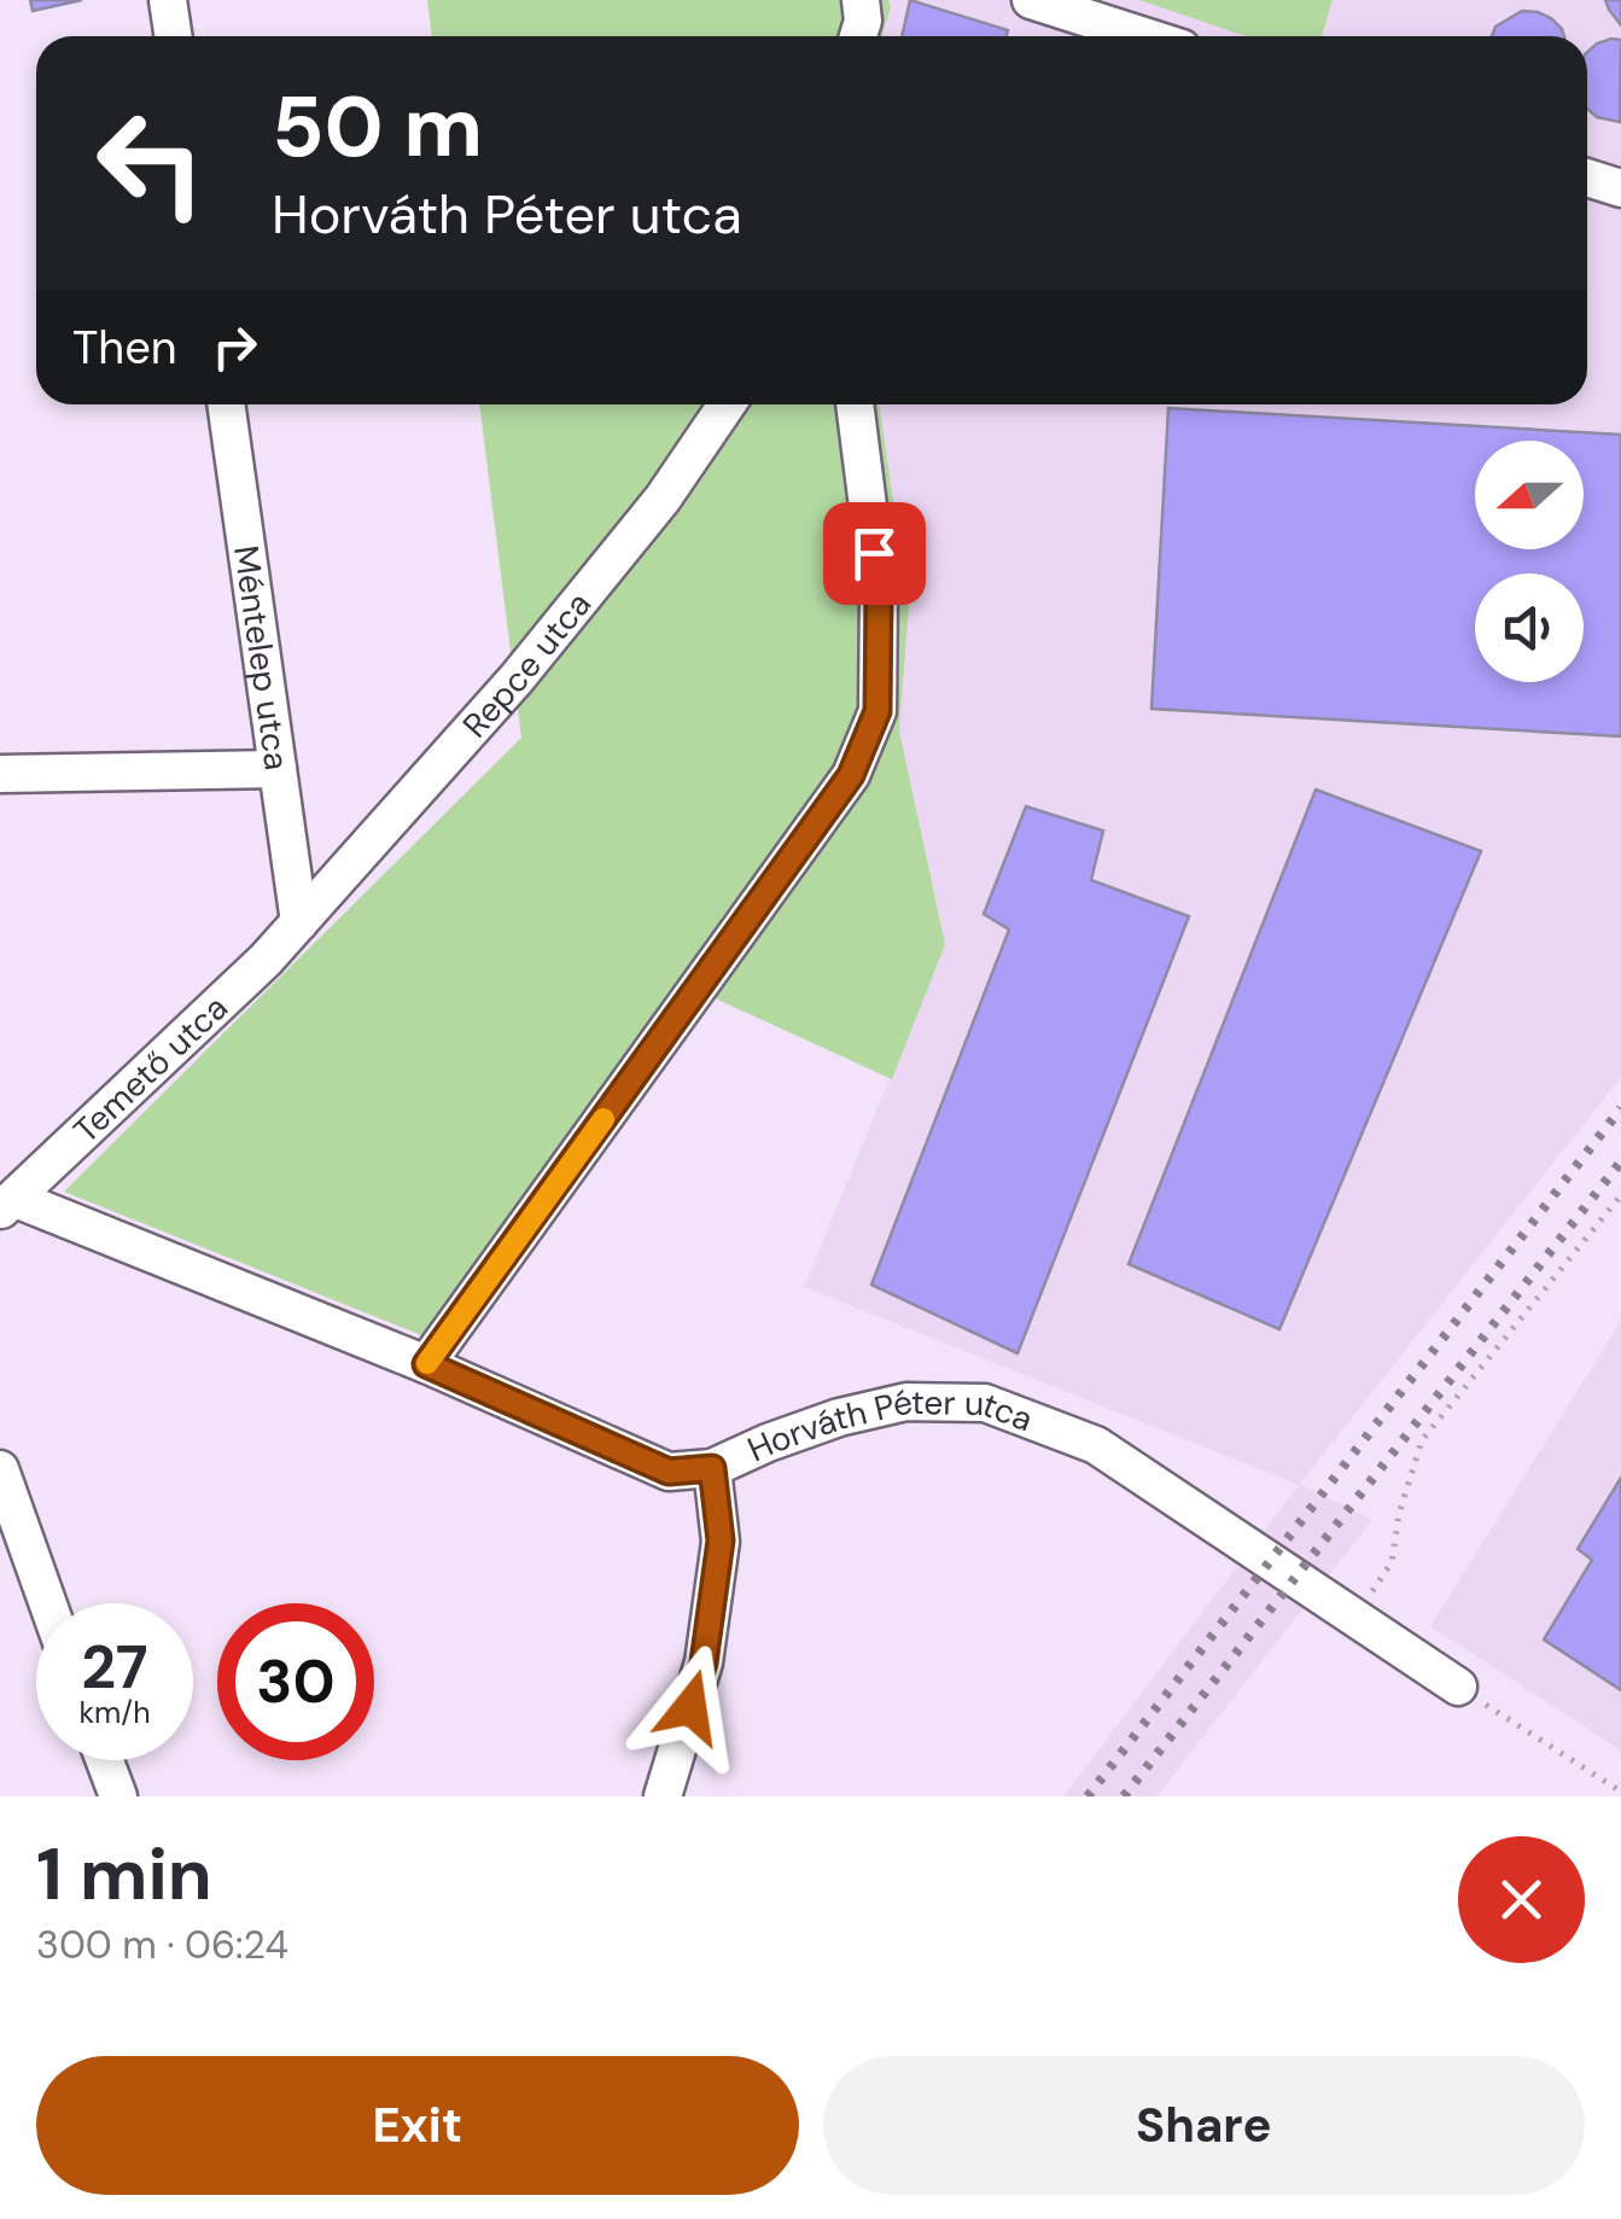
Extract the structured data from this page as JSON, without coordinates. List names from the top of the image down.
{
  "streets": {
    "street": [
      "Méntelep utca",
      "Repce utca",
      "Temető utca",
      "Horváth Péter utca"
    ]
  },
  "crossings": [
    ["Méntelep utca", "Repce utca"],
    ["Méntelep utca", "Temető utca"],
    ["Repce utca", "Temető utca"],
    ["Temető utca", "Horváth Péter utca"]
  ],
  "north": "left",
  "page": {
    "turn": ["50 m", "Horváth Péter utca"],
    "then": "Then",
    "speed": "27 km/h",
    "limit": "30",
    "heading": ["1 min", "300 m · 06:24"],
    "buttons": ["Exit", "Share"]
  }
}
